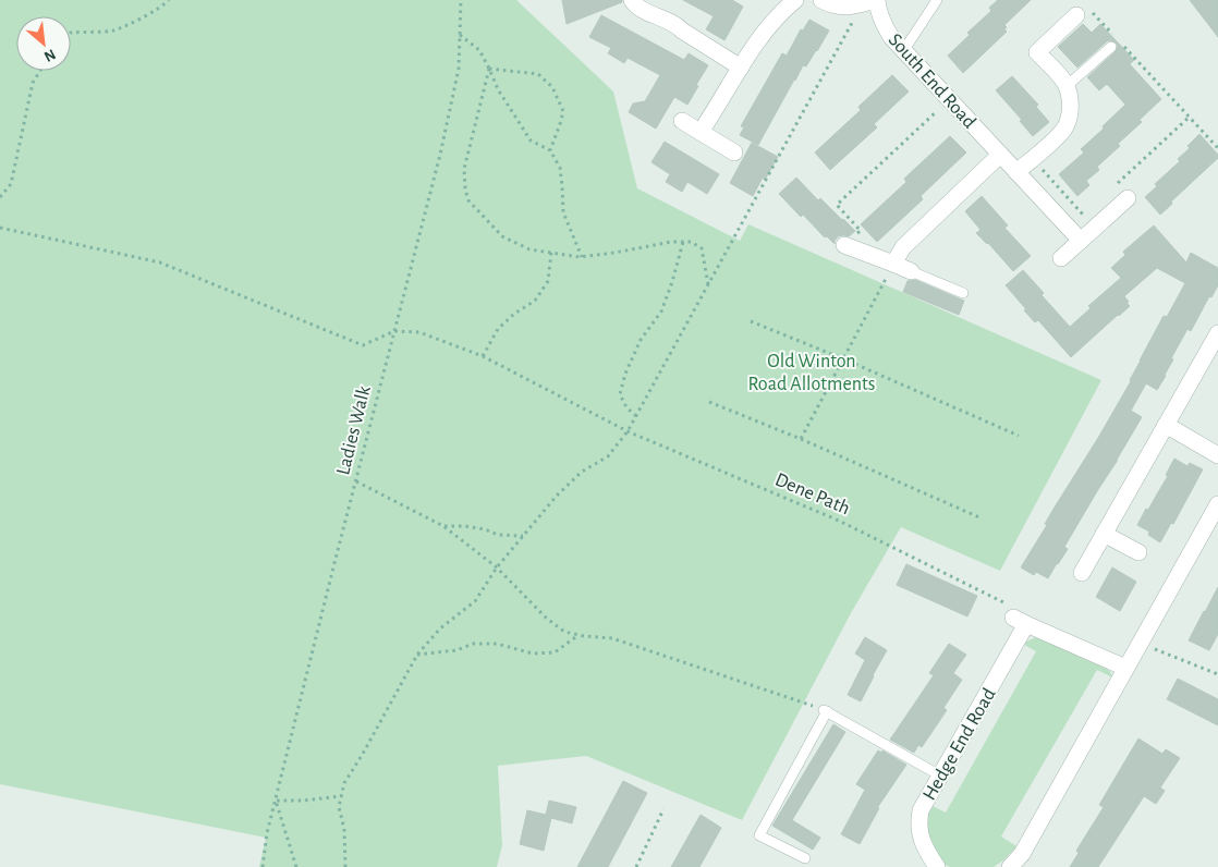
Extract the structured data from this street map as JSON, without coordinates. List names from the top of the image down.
{
  "streets": {
    "street": ["South End Road", "Hedge End Road"],
    "path": ["Ladies Walk", "Dene Path"]
  },
  "crossings": [
    ["Ladies Walk", "Dene Path"],
    ["Dene Path", "Hedge End Road"]
  ],
  "parks": ["Old Winton Road Allotments"],
  "north": "bottom right"
}
